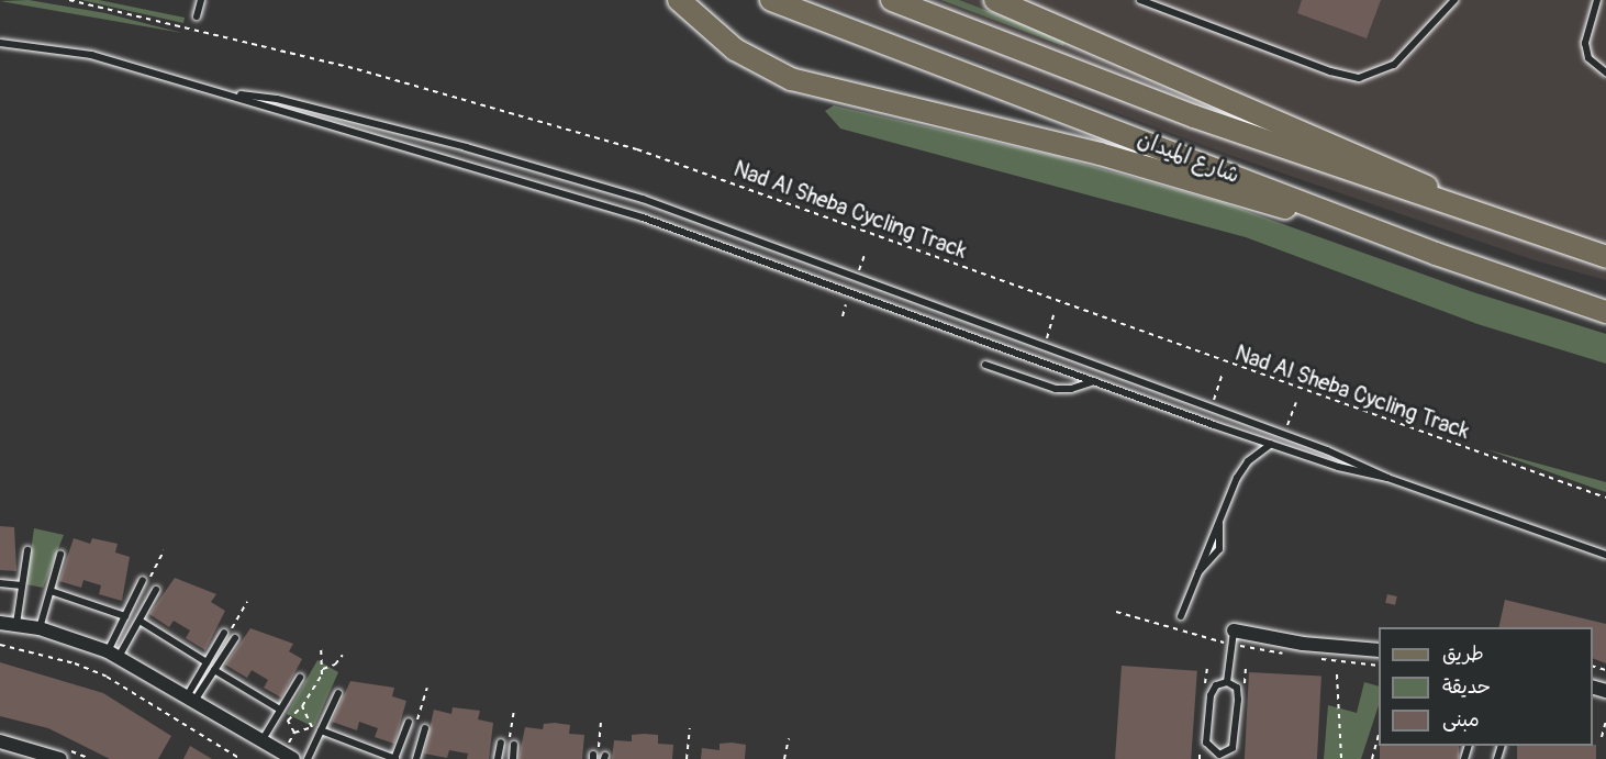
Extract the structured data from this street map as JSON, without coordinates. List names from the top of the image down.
{
  "streets": {
    "main road": ["شارع الميدان"],
    "path": ["Nad Al Sheba Cycling Track"]
  },
  "legend": ["طريق", "حديقة", "مبنى"]
}
